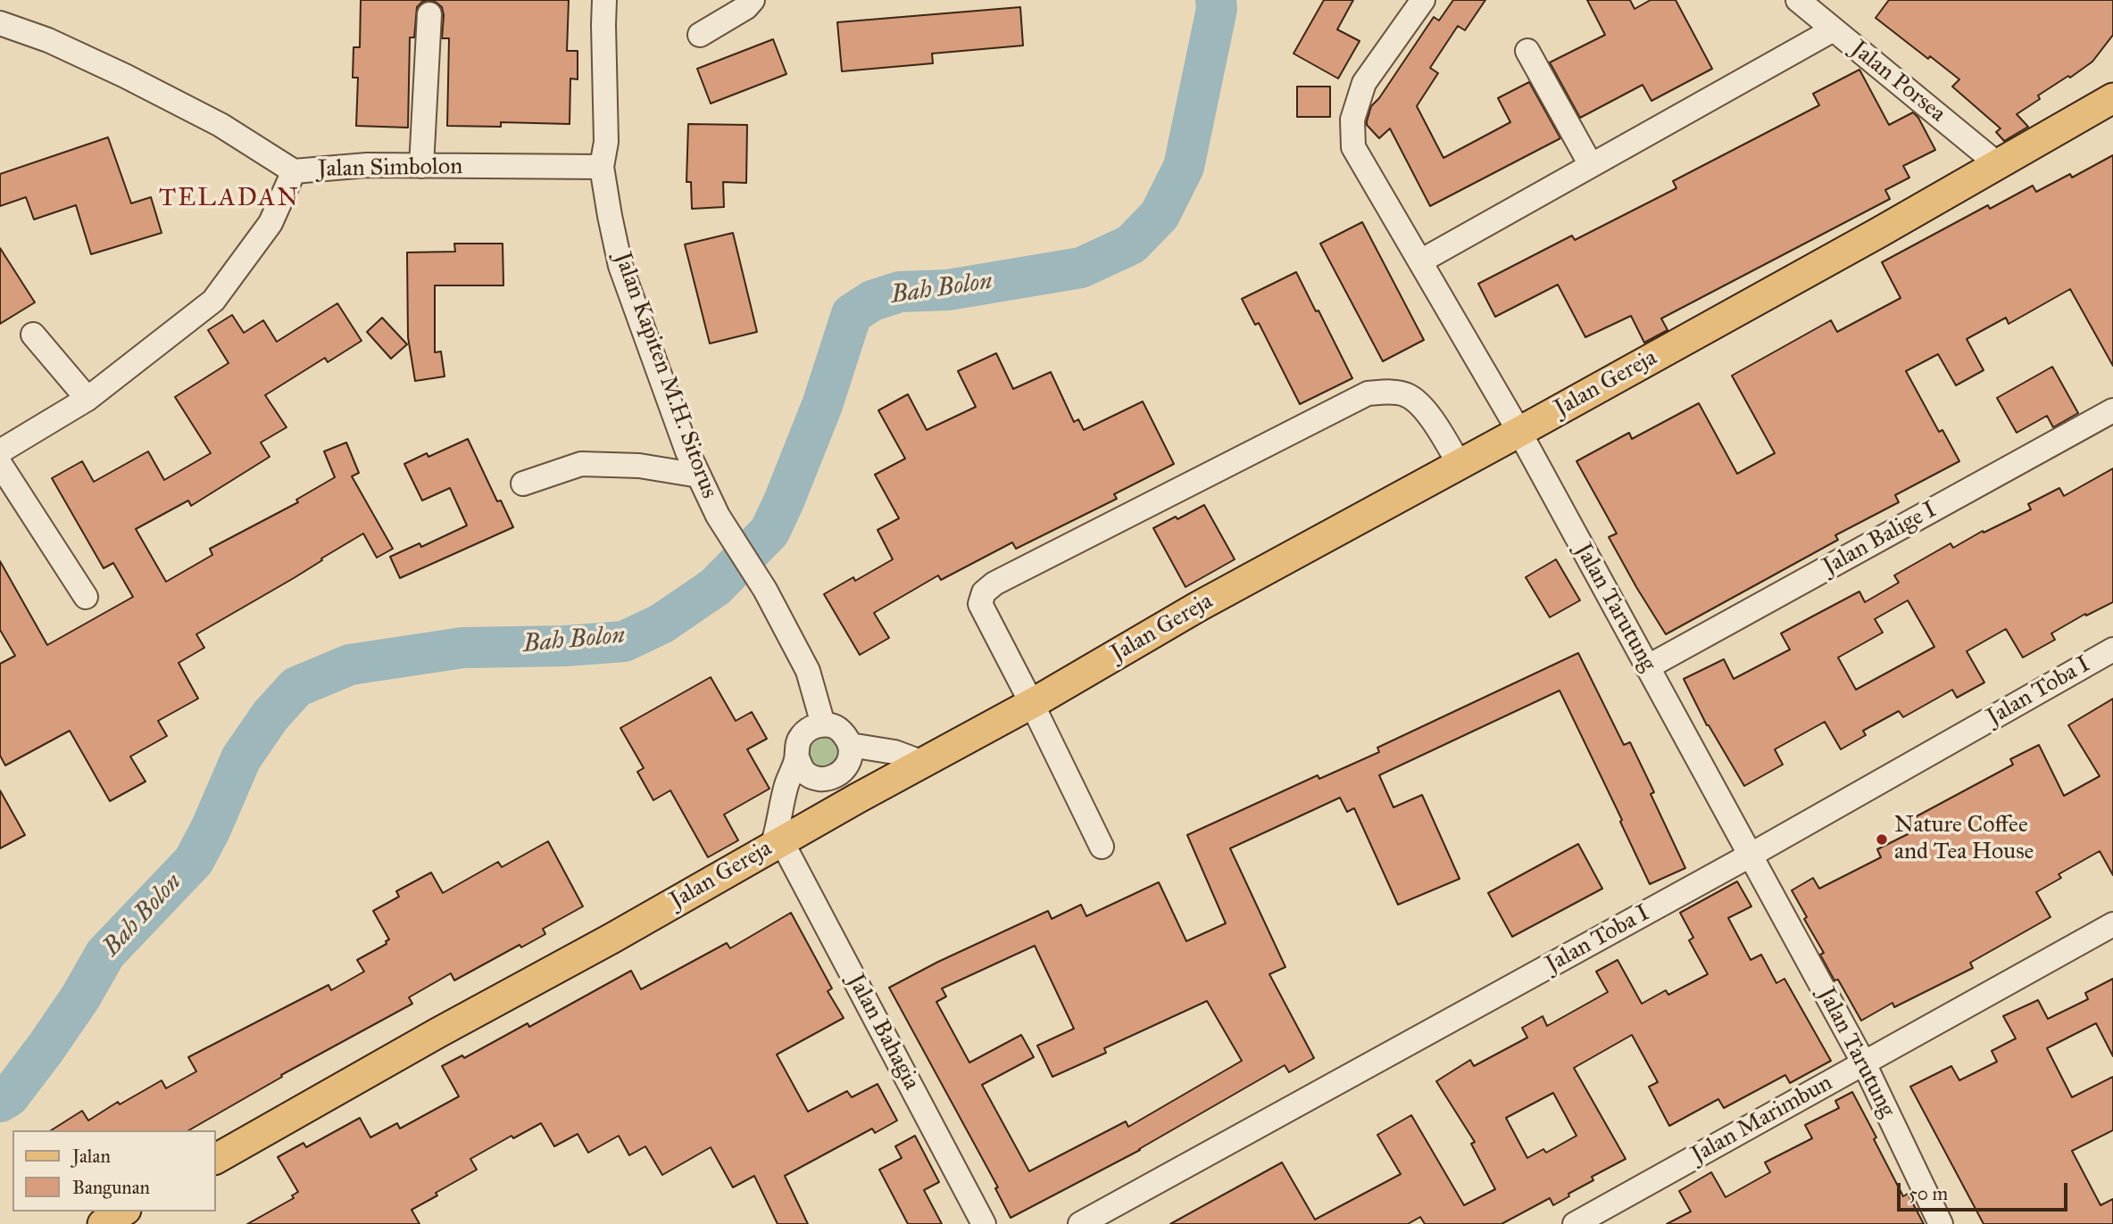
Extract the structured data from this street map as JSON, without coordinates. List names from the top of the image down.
{
  "streets": {
    "main road": ["Jalan Gereja"],
    "street": [
      "Jalan Porsea",
      "Jalan Simbolon",
      "Jalan Kapiten M.H. Sitorus",
      "Jalan Balige I",
      "Jalan Tarutung",
      "Jalan Toba I",
      "Jalan Bahagia",
      "Jalan Marimbun"
    ]
  },
  "crossings": [
    ["Jalan Porsea", "Jalan Gereja"],
    ["Jalan Simbolon", "Jalan Kapiten M.H. Sitorus"],
    ["Jalan Gereja", "Jalan Tarutung"],
    ["Jalan Gereja", "Jalan Bahagia"],
    ["Jalan Balige I", "Jalan Tarutung"],
    ["Jalan Tarutung", "Jalan Toba I"],
    ["Jalan Tarutung", "Jalan Marimbun"]
  ],
  "districts": ["TELADAN"],
  "water": ["Bah Bolon"],
  "places": ["Nature Coffee and Tea House"],
  "legend": ["Jalan", "Bangunan"],
  "scale_bar": "50 m"
}
